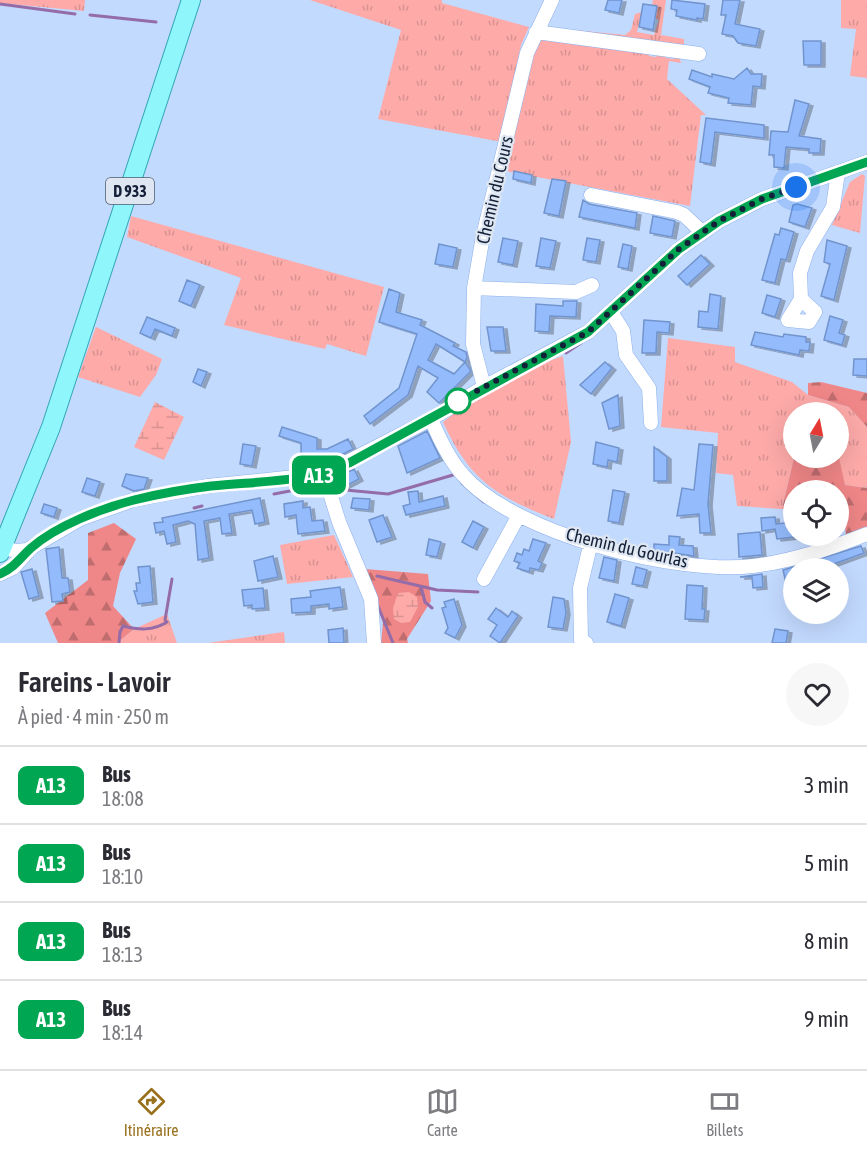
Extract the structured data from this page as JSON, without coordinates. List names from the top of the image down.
{
  "streets": {
    "main road": ["D 933"],
    "street": ["Chemin du Cours", "Chemin du Gourlas"]
  },
  "lines": ["bus line A13"],
  "north": "top",
  "page": {
    "on_map": "A13",
    "heading": ["Fareins - Lavoir", "À pied · 4 min · 250 m"],
    "list": [
      {
        "mark": "A13",
        "name": "Bus",
        "note": "18:08",
        "value": "3 min"
      },
      {
        "mark": "A13",
        "name": "Bus",
        "note": "18:10",
        "value": "5 min"
      },
      {
        "mark": "A13",
        "name": "Bus",
        "note": "18:13",
        "value": "8 min"
      },
      {
        "mark": "A13",
        "name": "Bus",
        "note": "18:14",
        "value": "9 min"
      }
    ],
    "tabs": ["Itinéraire", "Carte", "Billets"]
  }
}
